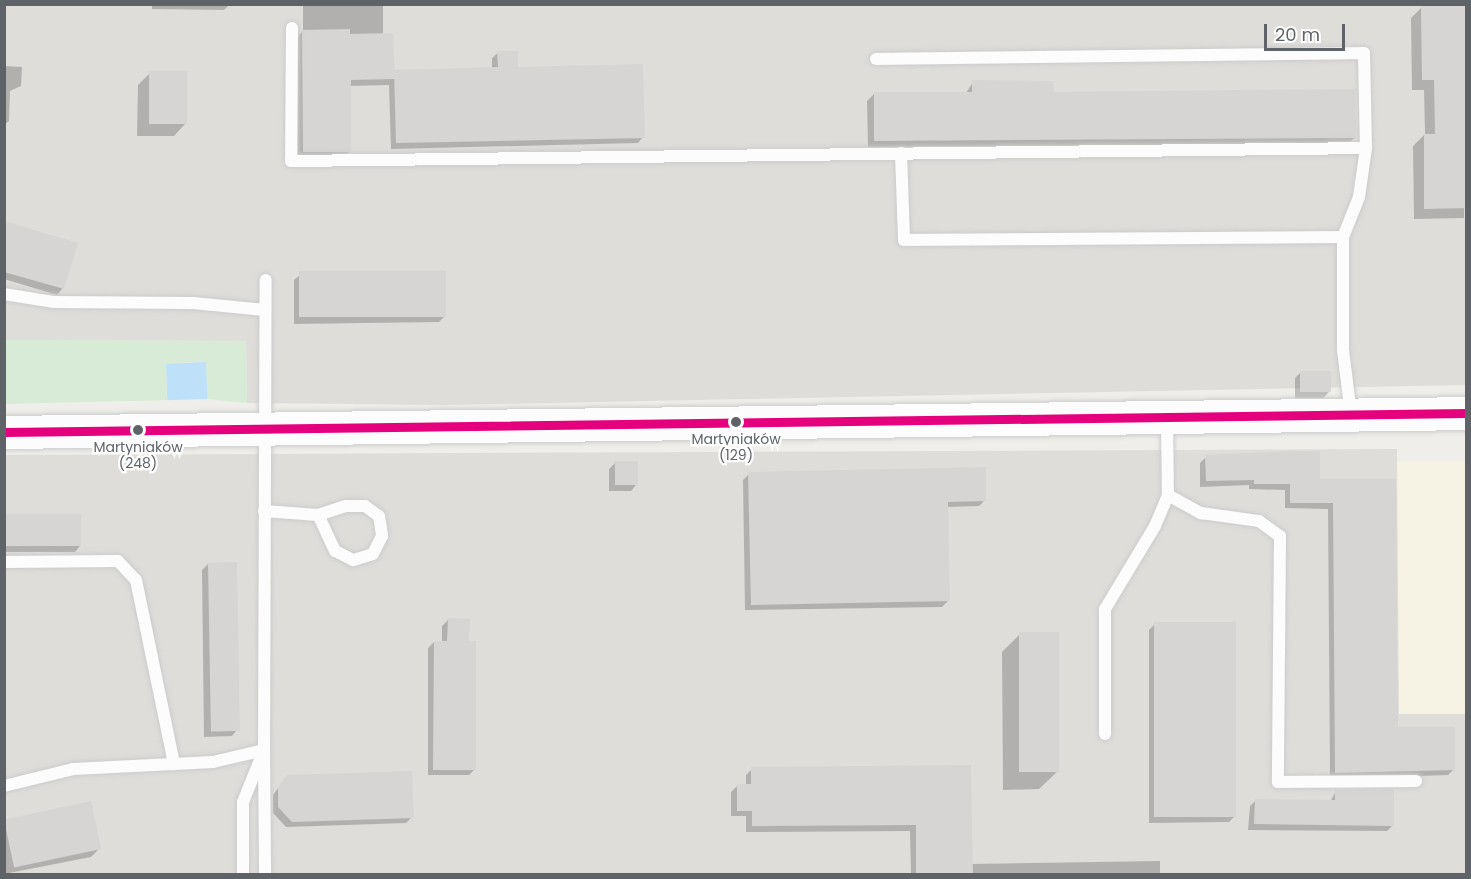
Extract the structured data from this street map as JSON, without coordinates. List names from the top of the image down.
{
  "places": ["Martyniaków (129)", "Martyniaków (248)"],
  "scale_bar": "20 m"
}
